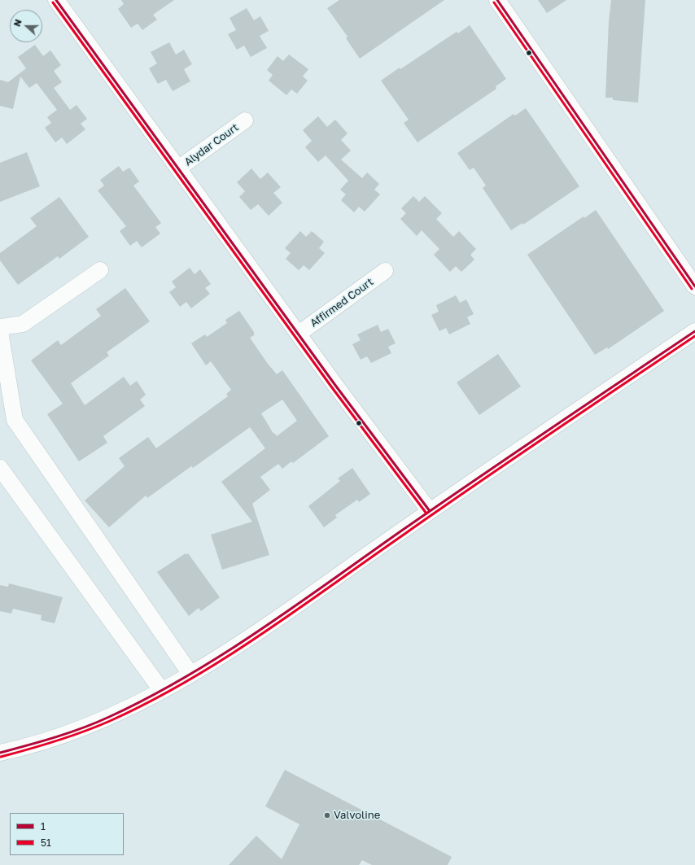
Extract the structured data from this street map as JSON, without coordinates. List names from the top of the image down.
{
  "streets": {
    "street": ["Alydar Court", "Affirmed Court"]
  },
  "places": ["Valvoline"],
  "lines": ["transit line 1", "transit line 51"],
  "legend": ["1", "51"],
  "north": "left"
}
